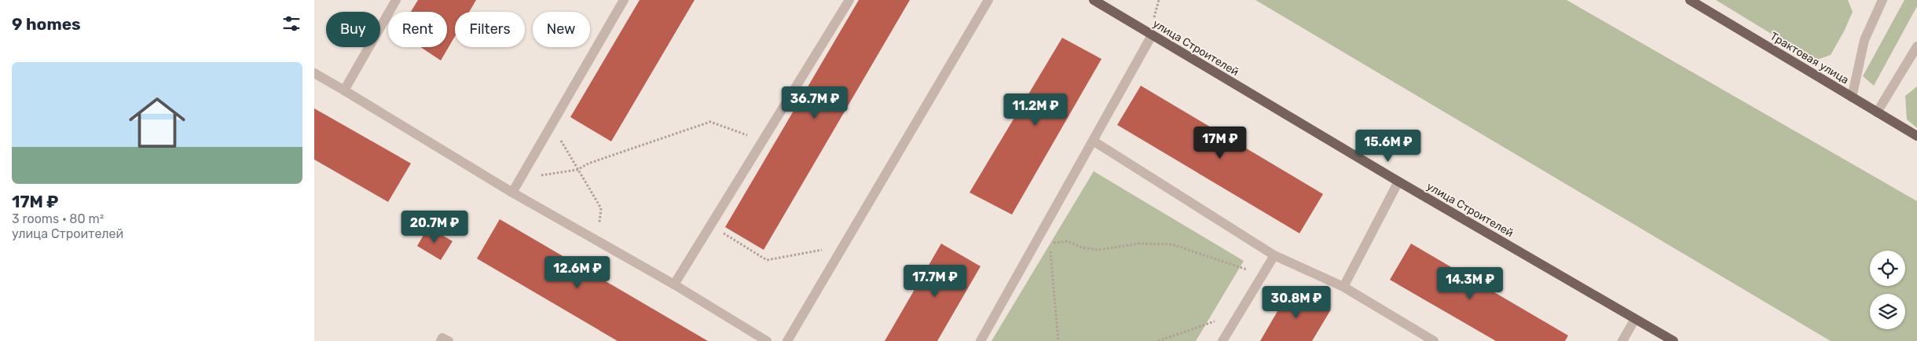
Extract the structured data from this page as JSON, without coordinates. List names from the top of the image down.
{
  "streets": {
    "main road": ["улица Строителей", "Трактовая улица"]
  },
  "page": {
    "heading": "9 homes",
    "chip": [
      "Buy",
      "Rent",
      "Filters",
      "New"
    ],
    "list": [
      {
        "name": "17M ₽",
        "note": "3 rooms · 80 m² · улица Строителей"
      }
    ],
    "price": [
      "36.7M ₽",
      "11.2M ₽",
      "17M ₽",
      "15.6M ₽",
      "20.7M ₽",
      "12.6M ₽",
      "17.7M ₽",
      "14.3M ₽",
      "30.8M ₽"
    ]
  }
}
